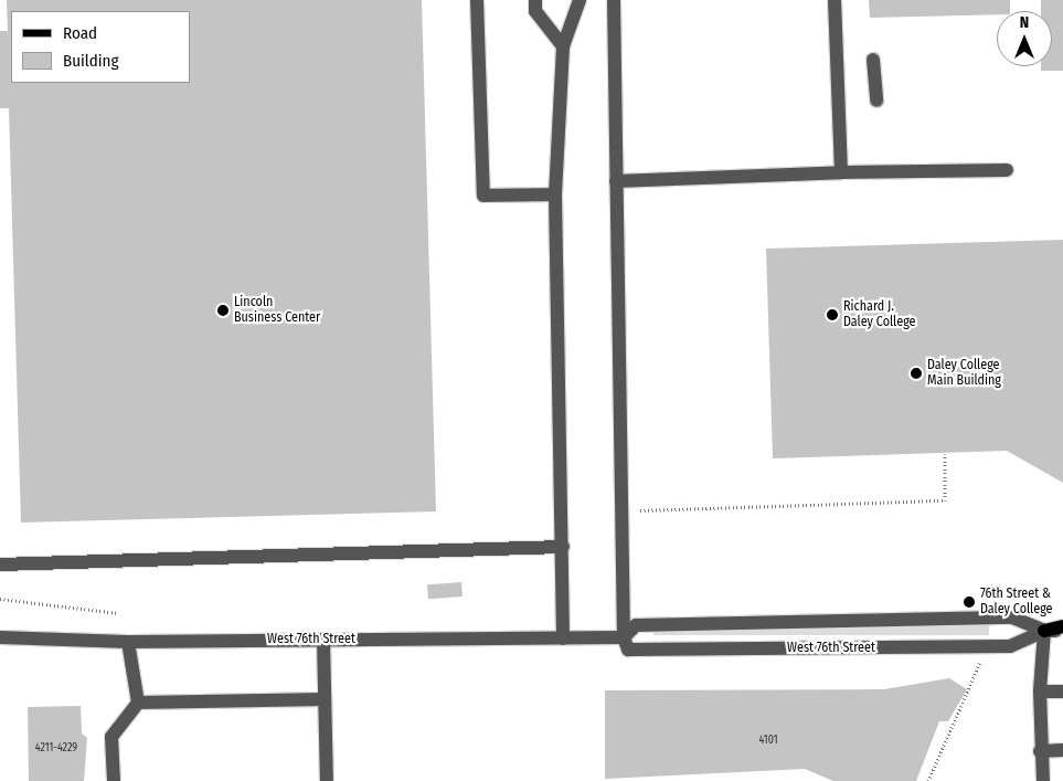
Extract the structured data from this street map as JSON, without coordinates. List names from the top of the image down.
{
  "streets": {
    "street": ["West 76th Street"]
  },
  "places": [
    "Lincoln Business Center",
    "Richard J. Daley College",
    "Daley College Main Building",
    "76th Street & Daley College"
  ],
  "house_numbers": ["4101", "4211-4229"],
  "legend": ["Road", "Building"],
  "north": "top"
}
